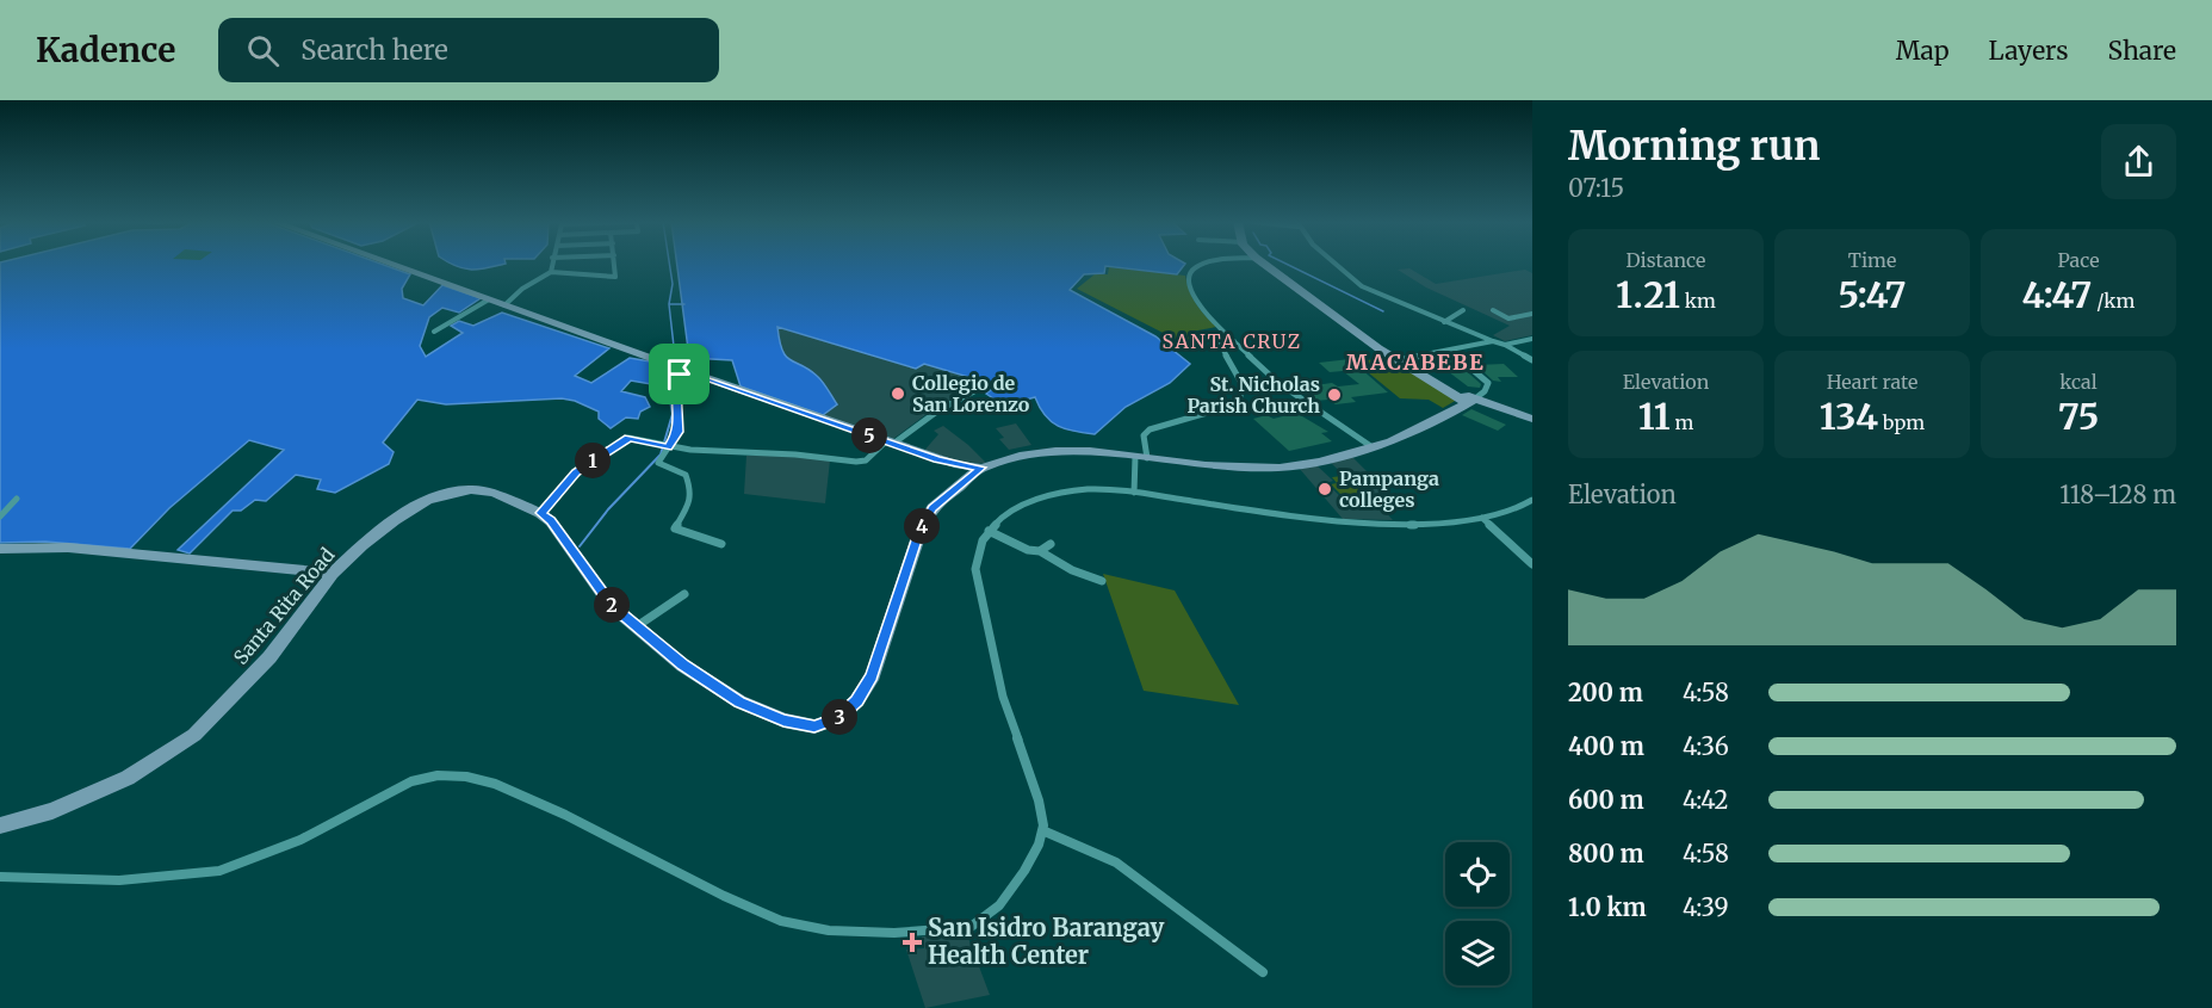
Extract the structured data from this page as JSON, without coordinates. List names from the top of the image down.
{
  "streets": {
    "street": ["Santa Rita Road"]
  },
  "districts": ["SANTA CRUZ", "MACABEBE"],
  "places": {
    "other": ["Collegio de San Lorenzo", "St. Nicholas Parish Church", "Pampanga colleges"],
    "health": ["San Isidro Barangay Health Center"]
  },
  "page": {
    "header": "Kadence",
    "search": "Search here",
    "nav": ["Map", "Layers", "Share"],
    "heading": ["Morning run", "07:15"],
    "stats": [
      ["Distance", "1.21 km"],
      ["Time", "5:47"],
      ["Pace", "4:47 /km"],
      ["Elevation", "11 m"],
      ["Heart rate", "134 bpm"],
      ["kcal", "75"]
    ],
    "pins": [
      "5",
      "1",
      "4",
      "2",
      "3"
    ],
    "chart": ["Elevation", "118–128 m"],
    "list": [
      {
        "name": "200 m",
        "note": "4:58"
      },
      {
        "name": "400 m",
        "note": "4:36"
      },
      {
        "name": "600 m",
        "note": "4:42"
      },
      {
        "name": "800 m",
        "note": "4:58"
      },
      {
        "name": "1.0 km",
        "note": "4:39"
      }
    ]
  }
}
